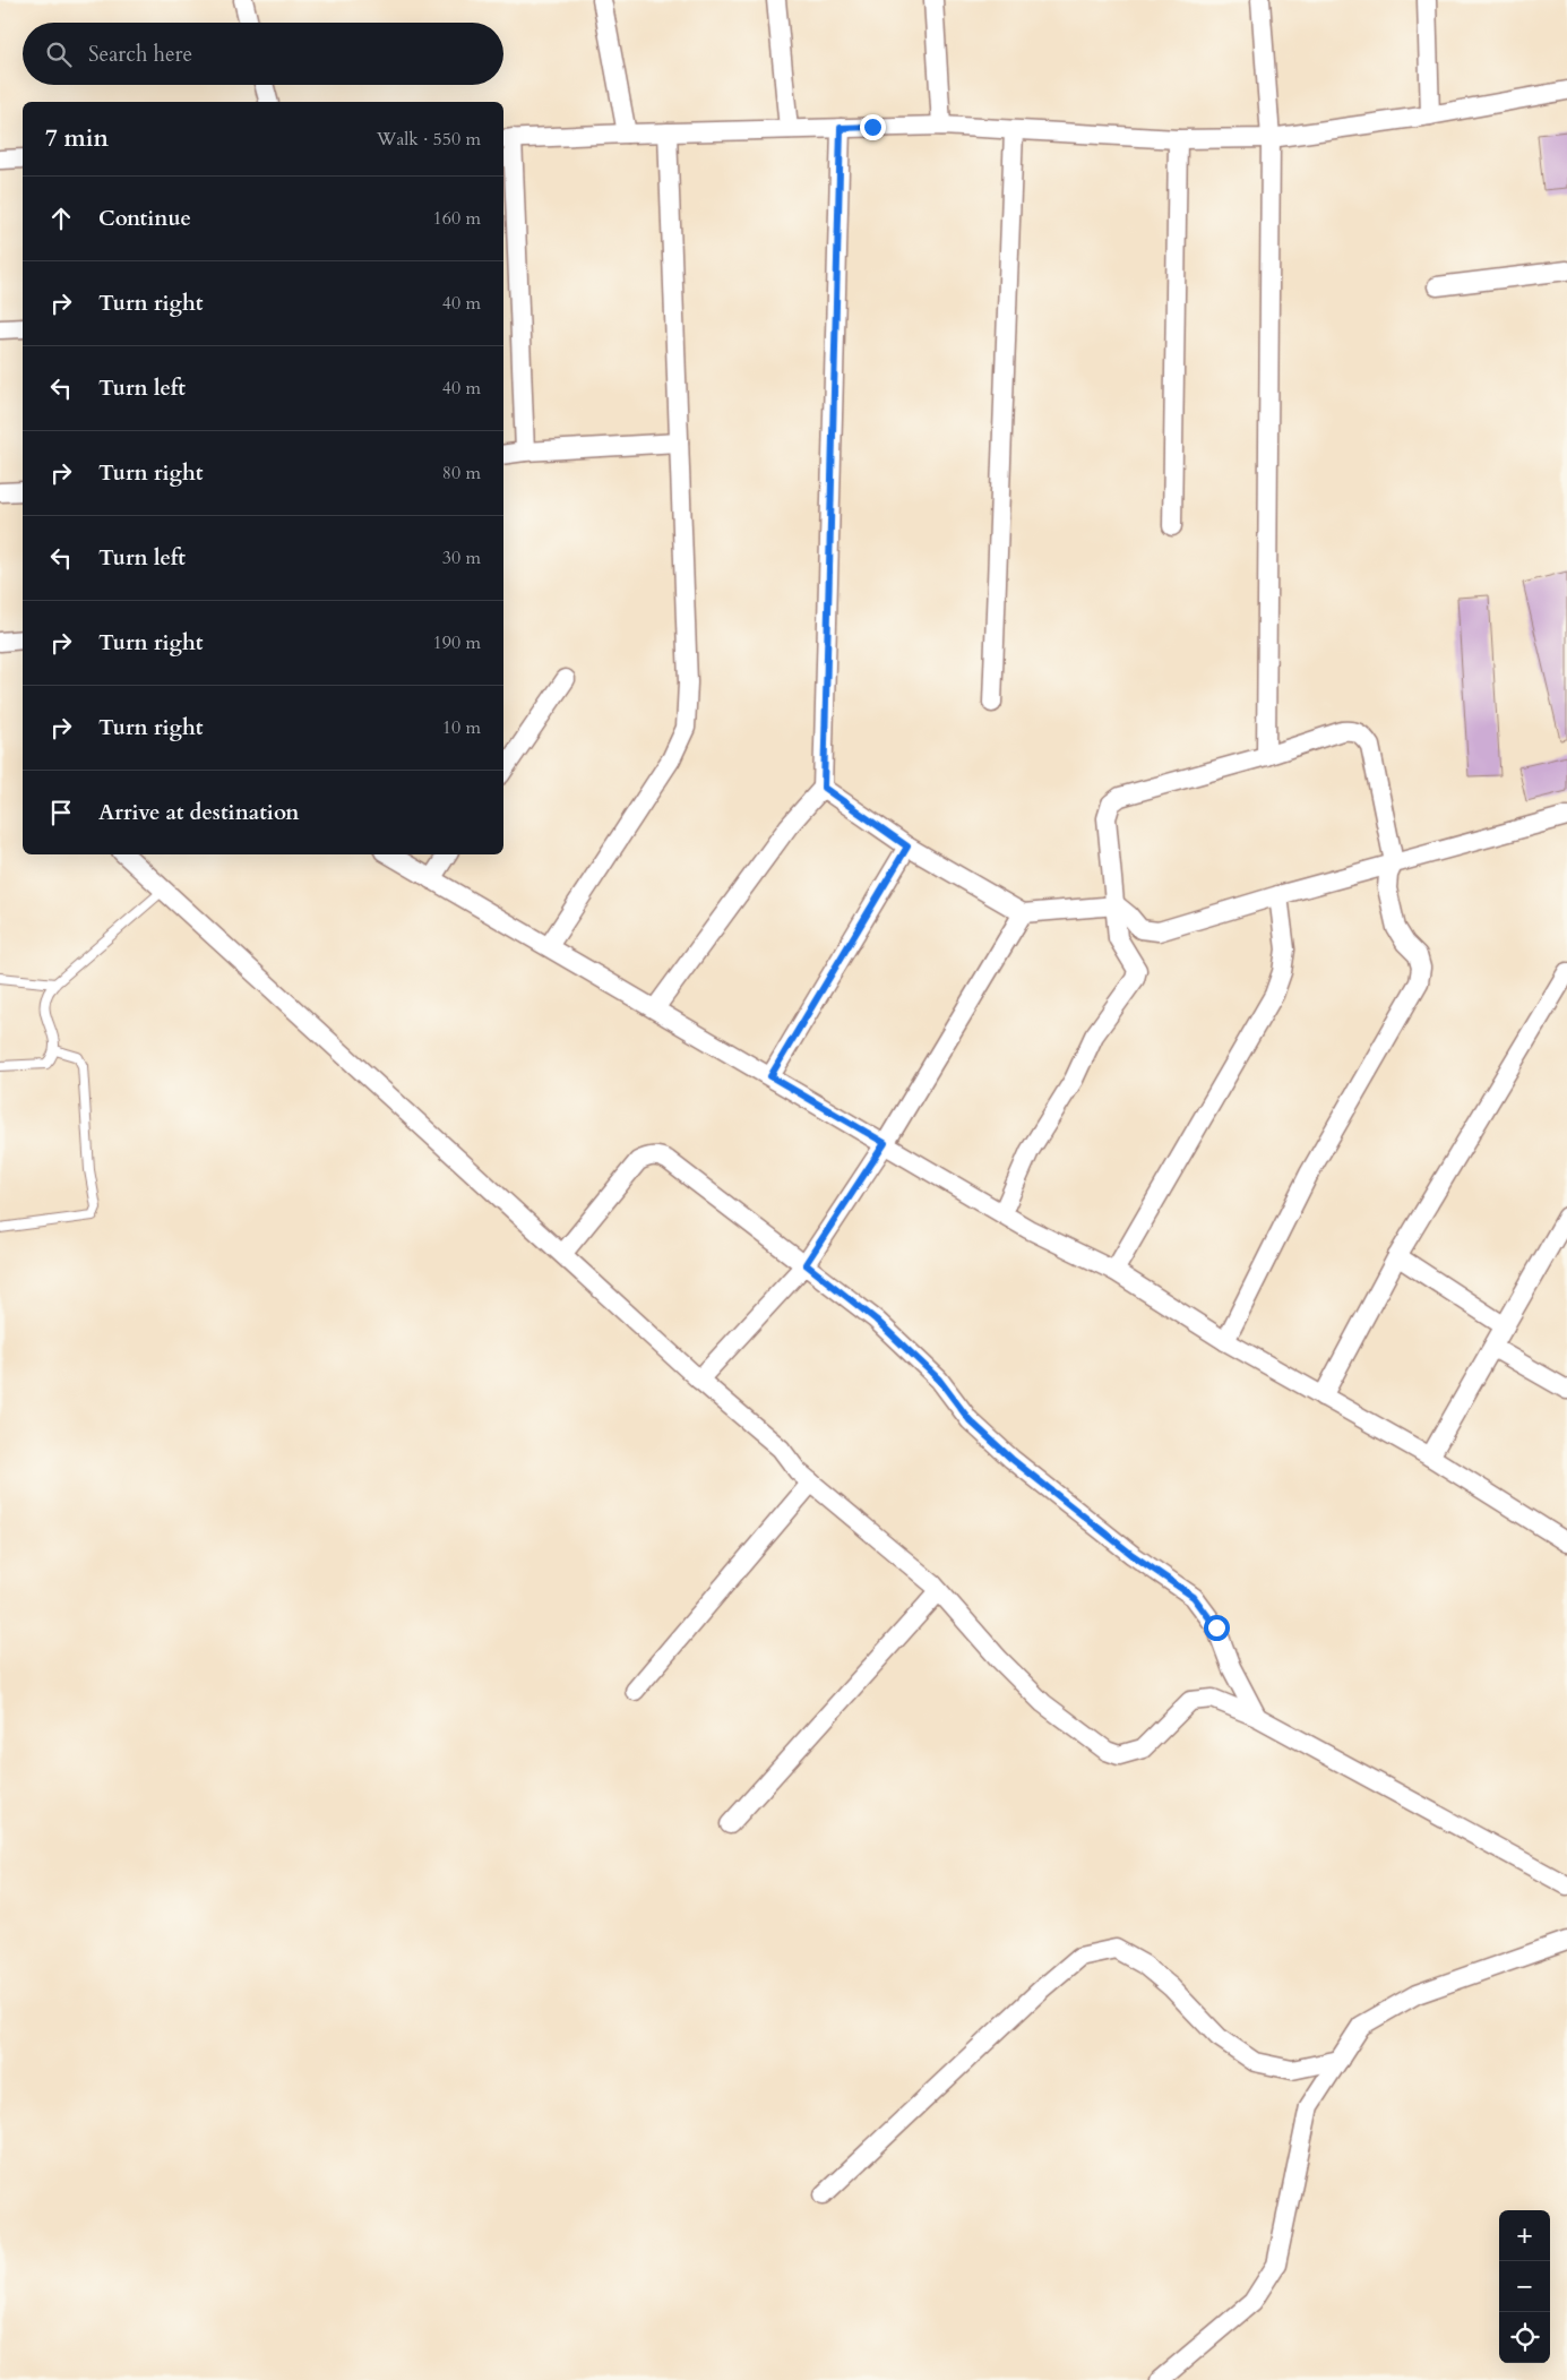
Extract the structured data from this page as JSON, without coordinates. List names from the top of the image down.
{
  "page": {
    "search": "Search here",
    "heading": ["7 min", "Walk · 550 m"],
    "list": [
      ["Continue", "160 m"],
      ["Turn right", "40 m"],
      ["Turn left", "40 m"],
      ["Turn right", "80 m"],
      ["Turn left", "30 m"],
      ["Turn right", "190 m"],
      ["Turn right", "10 m"],
      "Arrive at destination"
    ],
    "map_buttons": ["+", "−"]
  }
}
